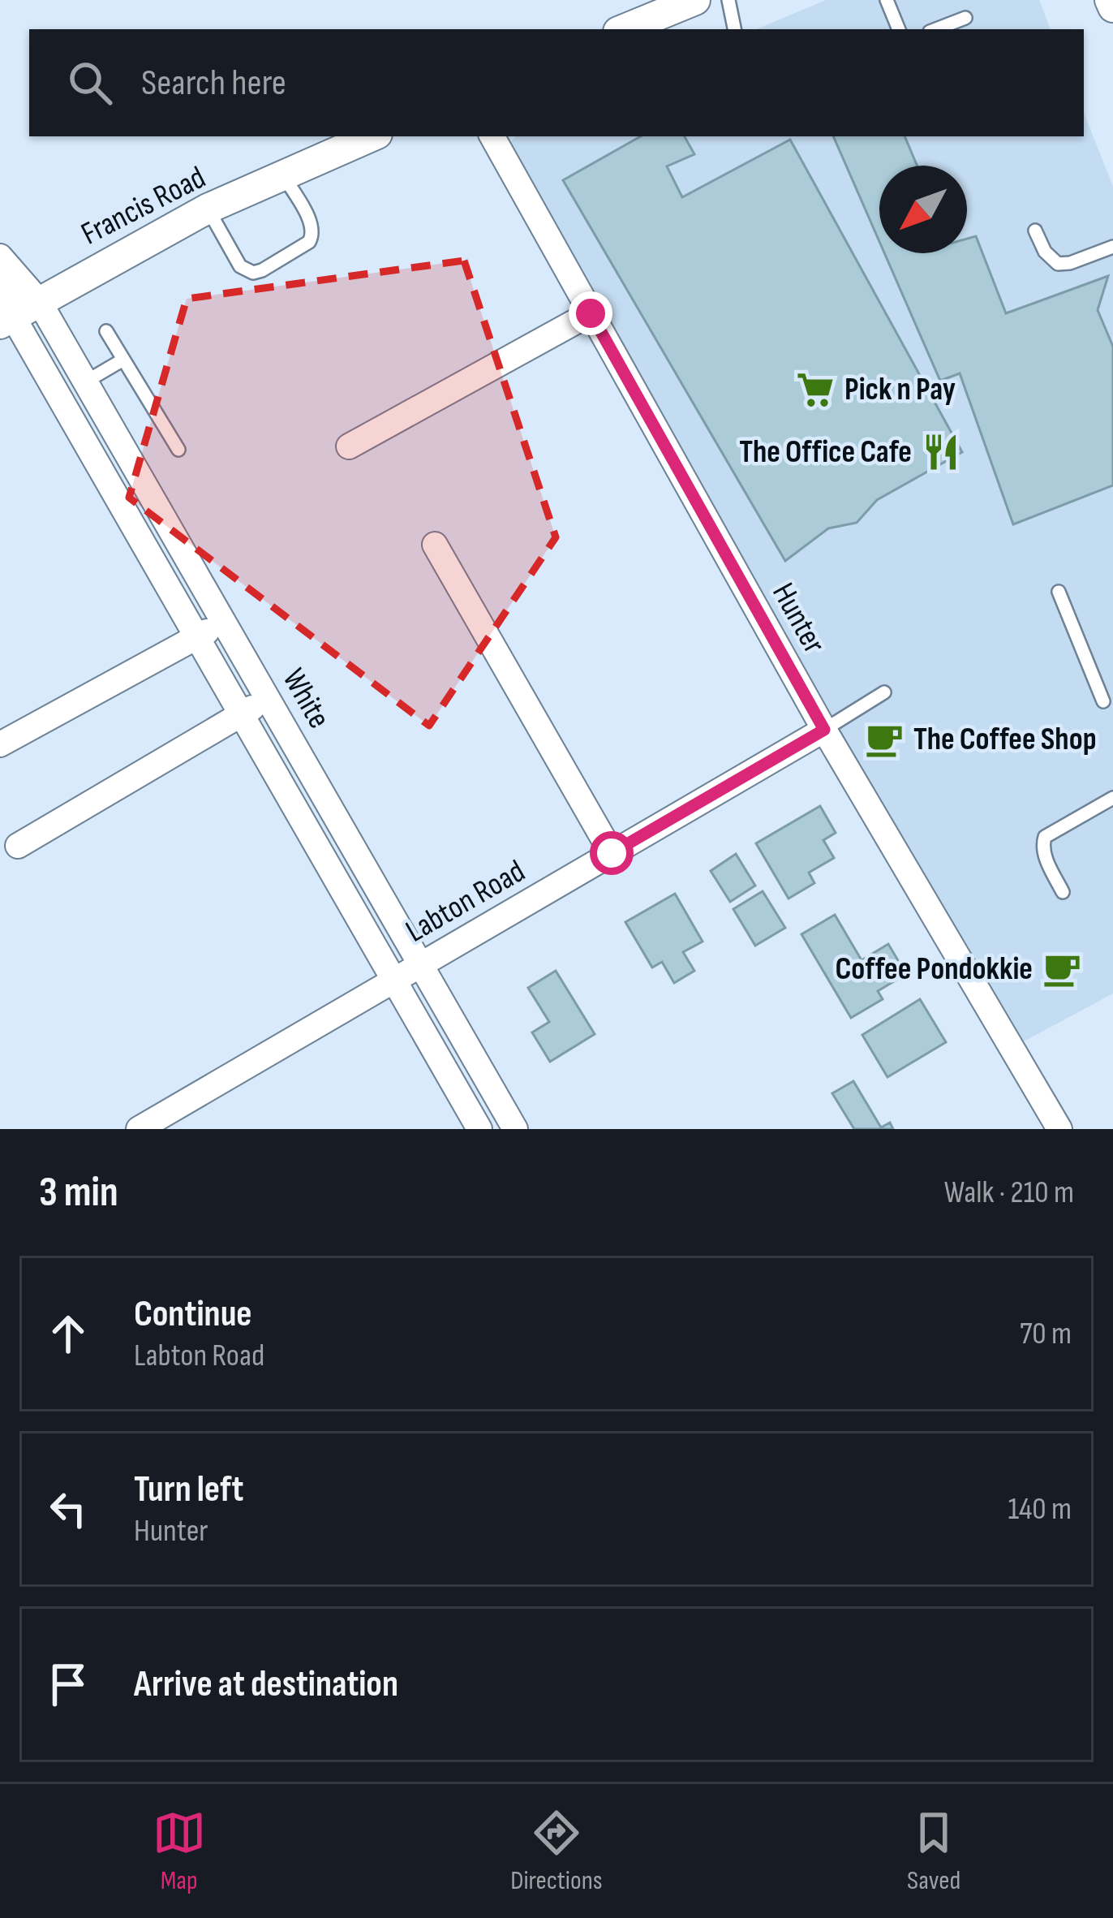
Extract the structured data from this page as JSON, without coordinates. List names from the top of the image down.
{
  "streets": {
    "street": [
      "Francis Road",
      "Hunter",
      "White",
      "Labton Road"
    ]
  },
  "crossings": [
    ["Francis Road", "White"],
    ["Hunter", "Labton Road"],
    ["White", "Labton Road"]
  ],
  "places": {
    "supermarket": ["Pick n Pay"],
    "restaurant": ["The Office Cafe"],
    "cafe": ["The Coffee Shop", "Coffee Pondokkie"]
  },
  "north": "bottom left",
  "page": {
    "search": "Search here",
    "heading": ["3 min", "Walk · 210 m"],
    "list": [
      ["Continue", "Labton Road", "70 m"],
      ["Turn left", "Hunter", "140 m"],
      "Arrive at destination"
    ],
    "nav": ["Map", "Directions", "Saved"]
  }
}
